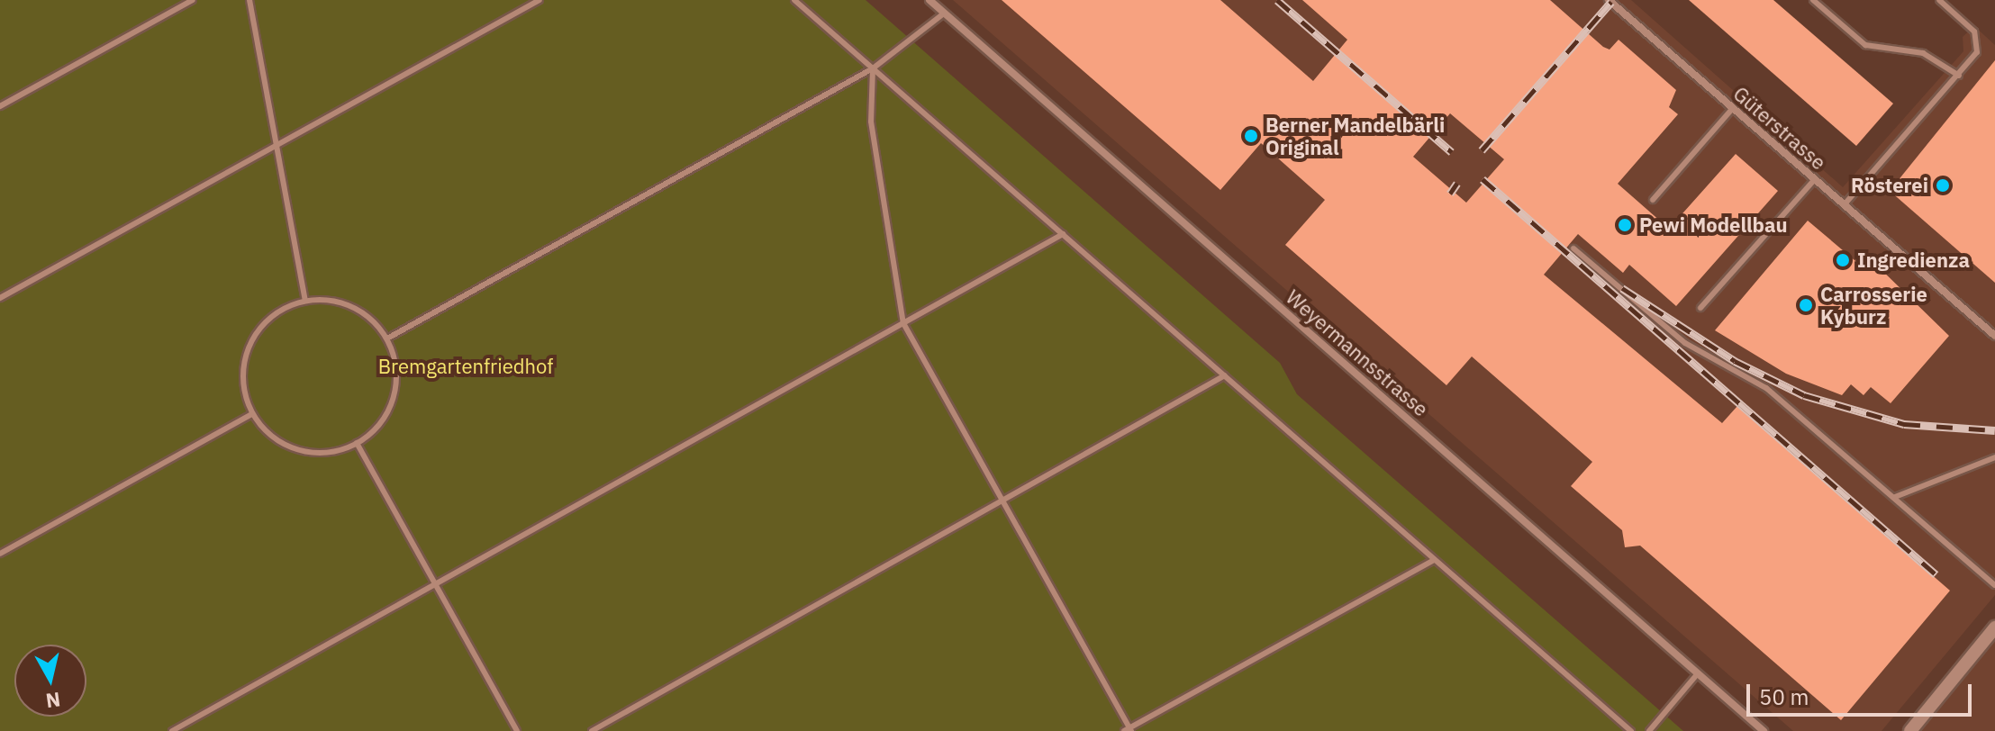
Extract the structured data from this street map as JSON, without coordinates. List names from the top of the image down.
{
  "streets": {
    "street": ["Güterstrasse", "Weyermannsstrasse"]
  },
  "parks": ["Bremgartenfriedhof"],
  "places": [
    "Berner Mandelbärli Original",
    "Rösterei",
    "Pewi Modellbau",
    "Ingredienza",
    "Carrosserie Kyburz"
  ],
  "scale_bar": "50 m",
  "north": "bottom"
}
